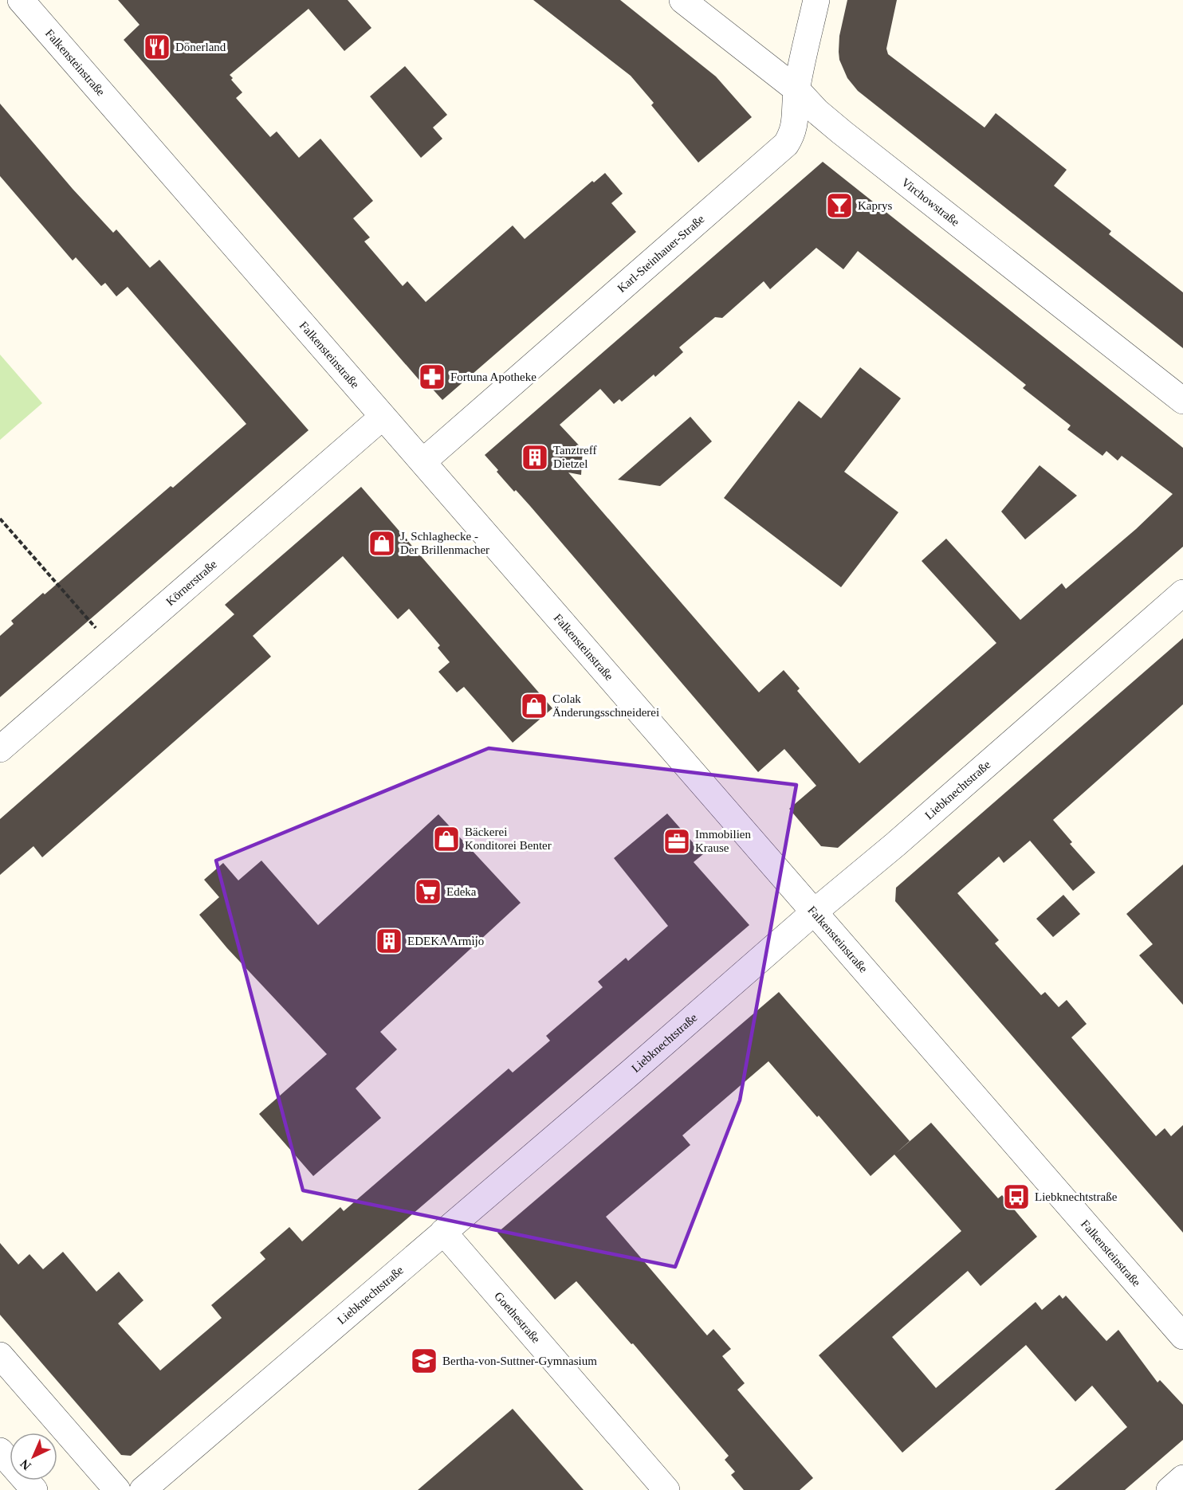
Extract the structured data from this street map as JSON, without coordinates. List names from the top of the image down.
{
  "streets": {
    "street": [
      "Falkensteinstraße",
      "Virchowstraße",
      "Karl-Steinhauer-Straße",
      "Körnerstraße",
      "Liebknechtstraße",
      "Goethestraße"
    ]
  },
  "crossings": [
    ["Falkensteinstraße", "Karl-Steinhauer-Straße"],
    ["Falkensteinstraße", "Körnerstraße"],
    ["Falkensteinstraße", "Liebknechtstraße"],
    ["Virchowstraße", "Karl-Steinhauer-Straße"],
    ["Liebknechtstraße", "Goethestraße"]
  ],
  "places": {
    "restaurant": ["Dönerland"],
    "bar": ["Kaprys"],
    "pharmacy": ["Fortuna Apotheke"],
    "building": ["Tanztreff Dietzel", "EDEKA Armijo"],
    "shop": ["J. Schlaghecke - Der Brillenmacher", "Colak Änderungsschneiderei", "Bäckerei Konditorei Benter"],
    "office": ["Immobilien Krause"],
    "supermarket": ["Edeka"],
    "bus stop": ["Liebknechtstraße"],
    "school or university": ["Bertha-von-Suttner-Gymnasium"]
  },
  "north": "bottom left"
}
